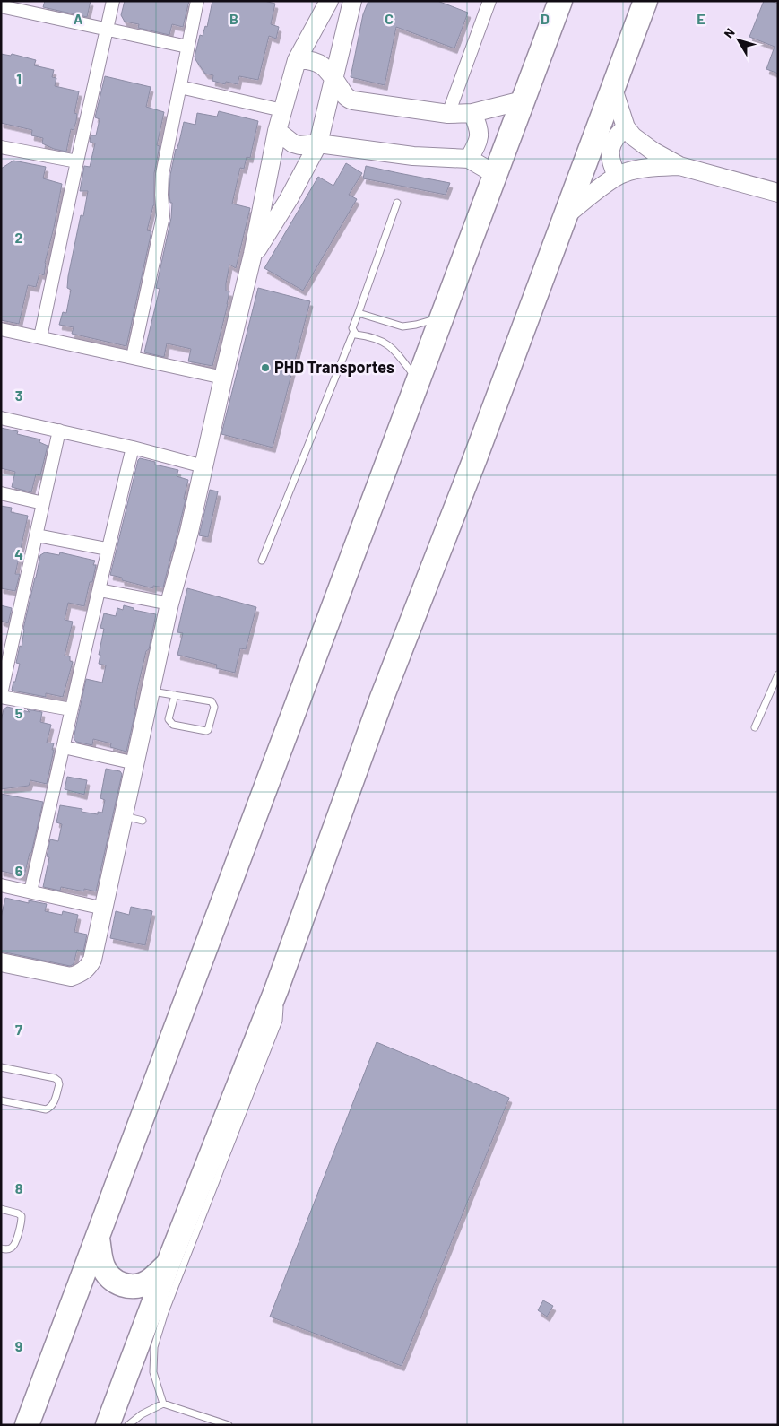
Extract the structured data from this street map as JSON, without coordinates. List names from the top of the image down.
{
  "places": ["PHD Transportes"],
  "north": "top left",
  "grid": {
    "columns": [
      "A",
      "B",
      "C",
      "D",
      "E"
    ],
    "rows": [
      "1",
      "2",
      "3",
      "4",
      "5",
      "6",
      "7",
      "8",
      "9"
    ]
  }
}
